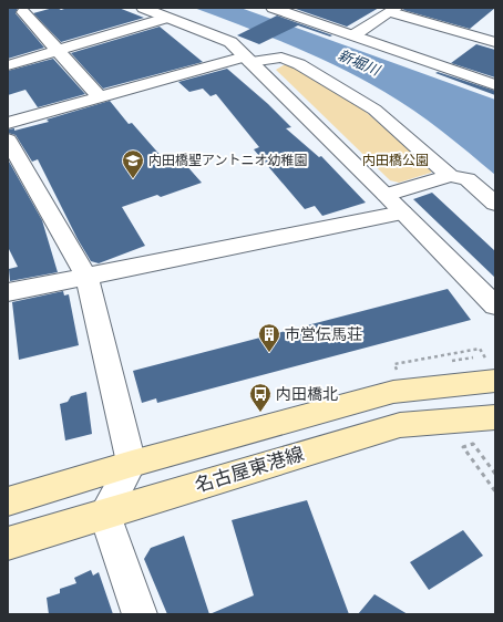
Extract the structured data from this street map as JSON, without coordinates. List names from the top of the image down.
{
  "streets": {
    "main road": ["名古屋東港線"]
  },
  "water": ["新堀川"],
  "parks": ["内田橋公園"],
  "places": {
    "school or university": ["内田橋聖アントニオ幼稚園"],
    "building": ["市営伝馬荘"],
    "bus stop": ["内田橋北"]
  }
}
